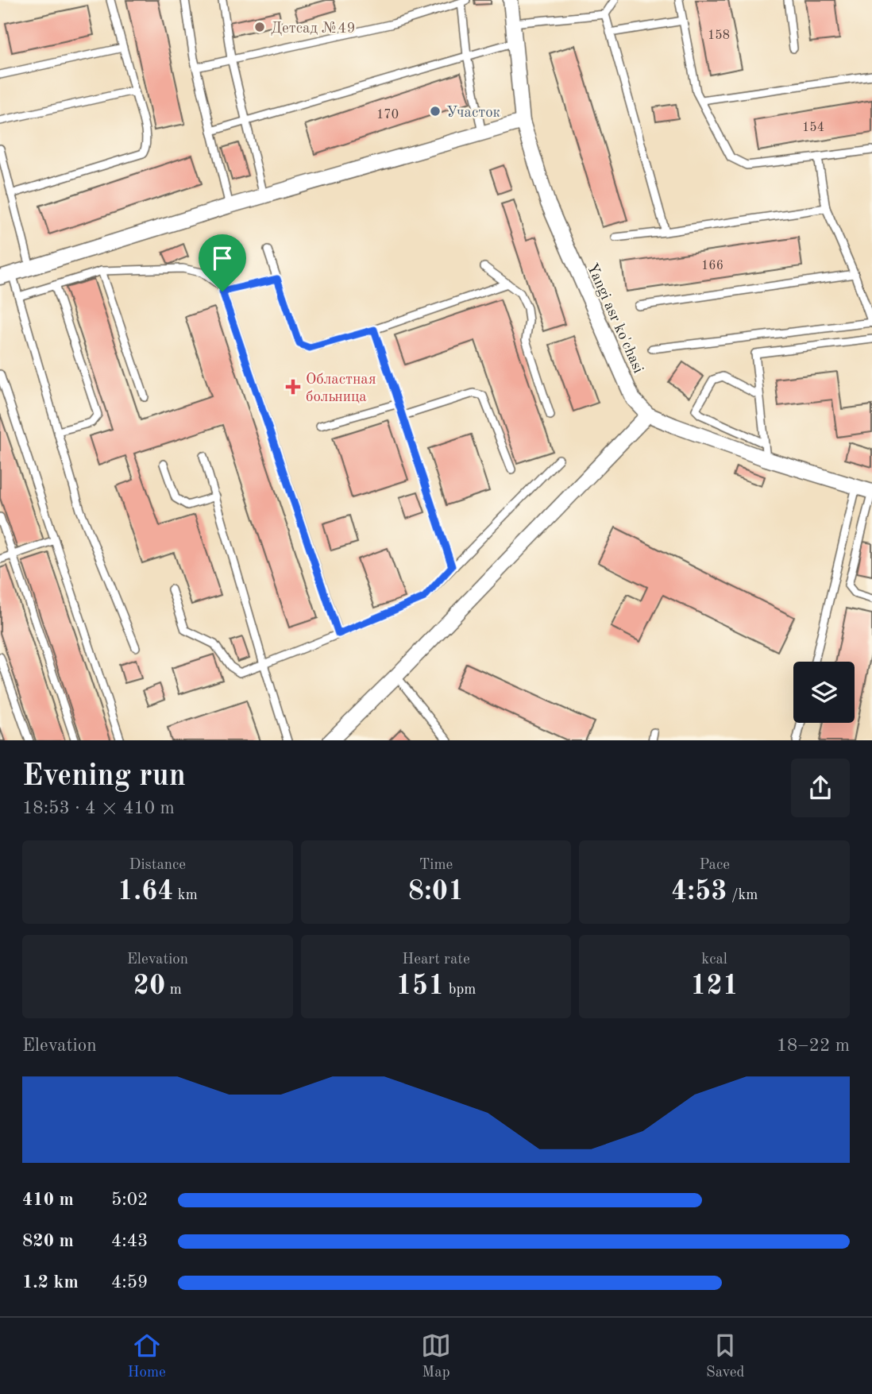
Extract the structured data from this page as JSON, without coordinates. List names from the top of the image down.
{
  "streets": {
    "street": ["Yangi asr ko'chasi"]
  },
  "places": {
    "other": ["Детсад №49", "Участок"],
    "health": ["Областная больница"]
  },
  "house_numbers": [
    "158",
    "170",
    "154",
    "166"
  ],
  "page": {
    "heading": ["Evening run", "18:53 · 4 × 410 m"],
    "stats": [
      ["Distance", "1.64 km"],
      ["Time", "8:01"],
      ["Pace", "4:53 /km"],
      ["Elevation", "20 m"],
      ["Heart rate", "151 bpm"],
      ["kcal", "121"]
    ],
    "chart": ["Elevation", "18–22 m"],
    "list": [
      {
        "name": "410 m",
        "note": "5:02"
      },
      {
        "name": "820 m",
        "note": "4:43"
      },
      {
        "name": "1.2 km",
        "note": "4:59"
      }
    ],
    "tabs": ["Home", "Map", "Saved"]
  }
}
